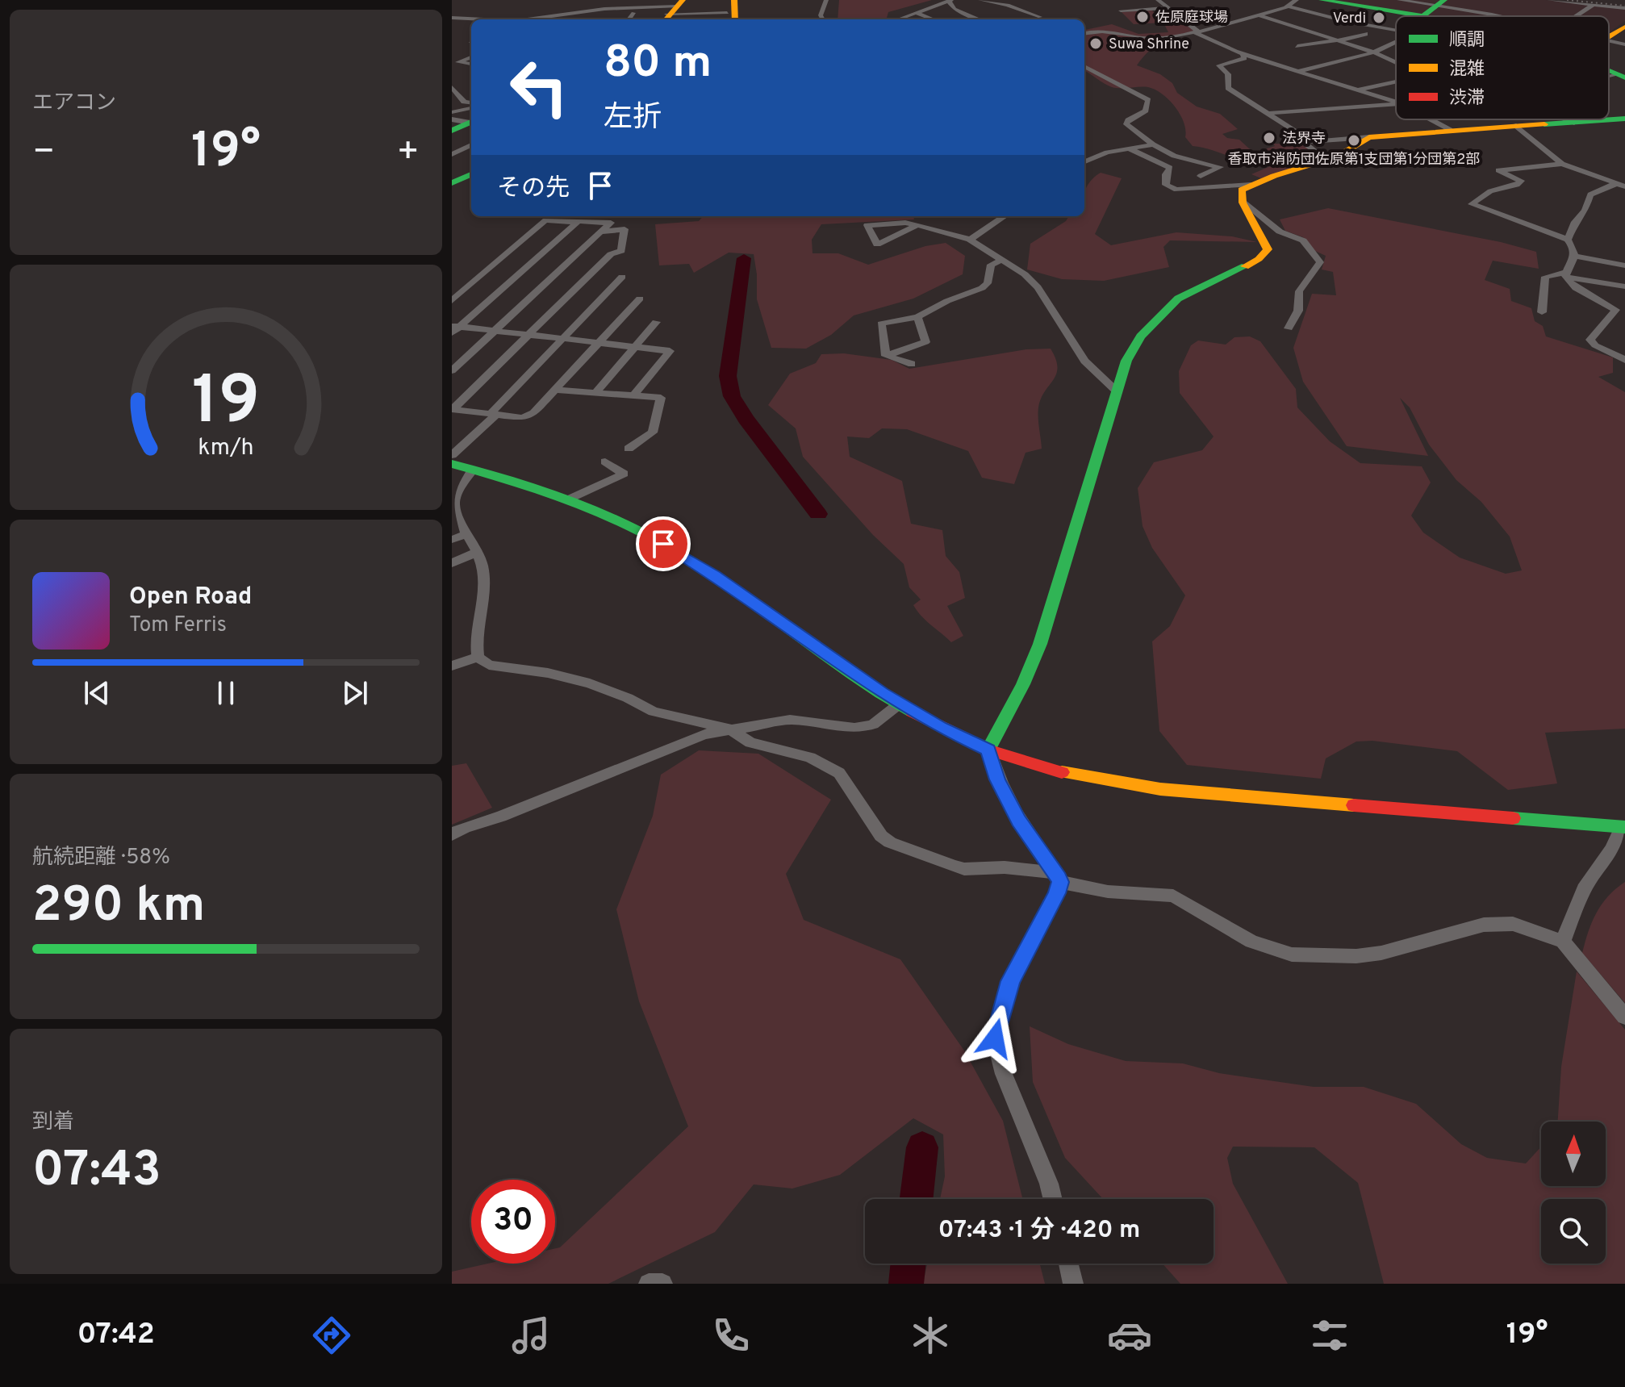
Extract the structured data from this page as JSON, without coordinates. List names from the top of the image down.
{
  "places": [
    "佐原庭球場",
    "Verdi",
    "Suwa Shrine",
    "法界寺",
    "香取市消防団佐原第1支団第1分団第2部"
  ],
  "legend": ["順調", "混雑", "渋滞"],
  "north": "top",
  "page": {
    "tile": [
      "エアコン",
      ["航続距離 · 58%", "290 km"],
      ["到着", "07:43"]
    ],
    "turn": ["80 m", "左折"],
    "heat": ["−", "19°", "+"],
    "then": "その先",
    "song": ["Open Road", "Tom Ferris"],
    "limit": "30",
    "trip": "07:43 · 1 分 · 420 m",
    "tabs": ["07:42", "19°"],
    "gauge": ["19", "km/h"]
  }
}
